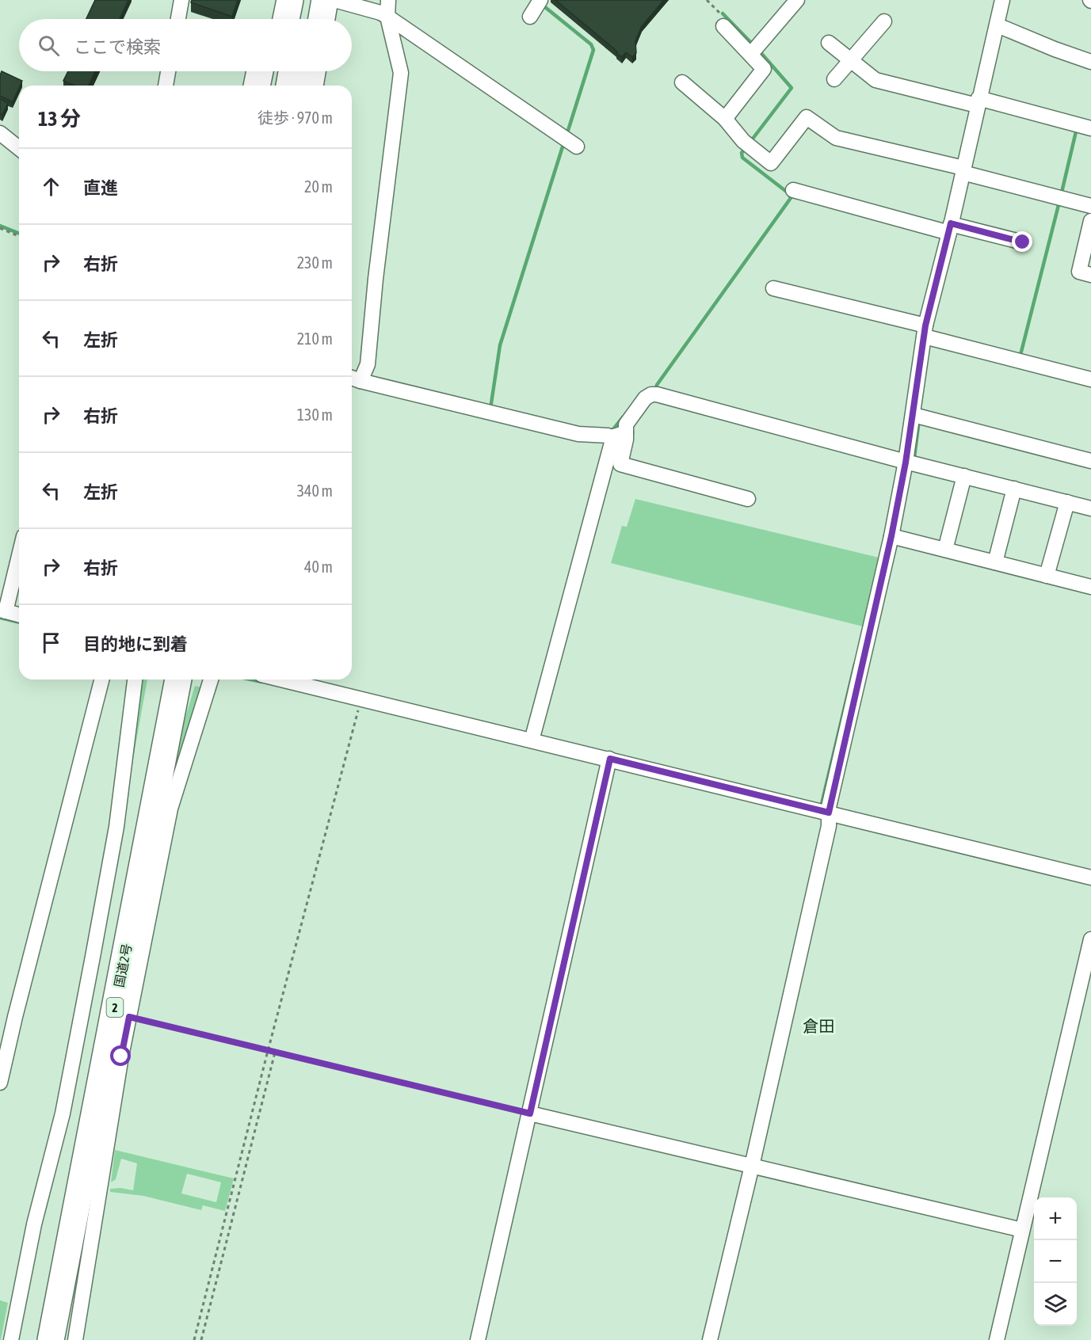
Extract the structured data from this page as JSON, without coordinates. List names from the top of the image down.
{
  "streets": {
    "highway": ["国道2号", "2"]
  },
  "districts": ["倉田"],
  "page": {
    "search": "ここで検索",
    "heading": ["13 分", "徒歩 · 970 m"],
    "list": [
      ["直進", "20 m"],
      ["右折", "230 m"],
      ["左折", "210 m"],
      ["右折", "130 m"],
      ["左折", "340 m"],
      ["右折", "40 m"],
      "目的地に到着"
    ],
    "map_buttons": ["+", "−"]
  }
}
